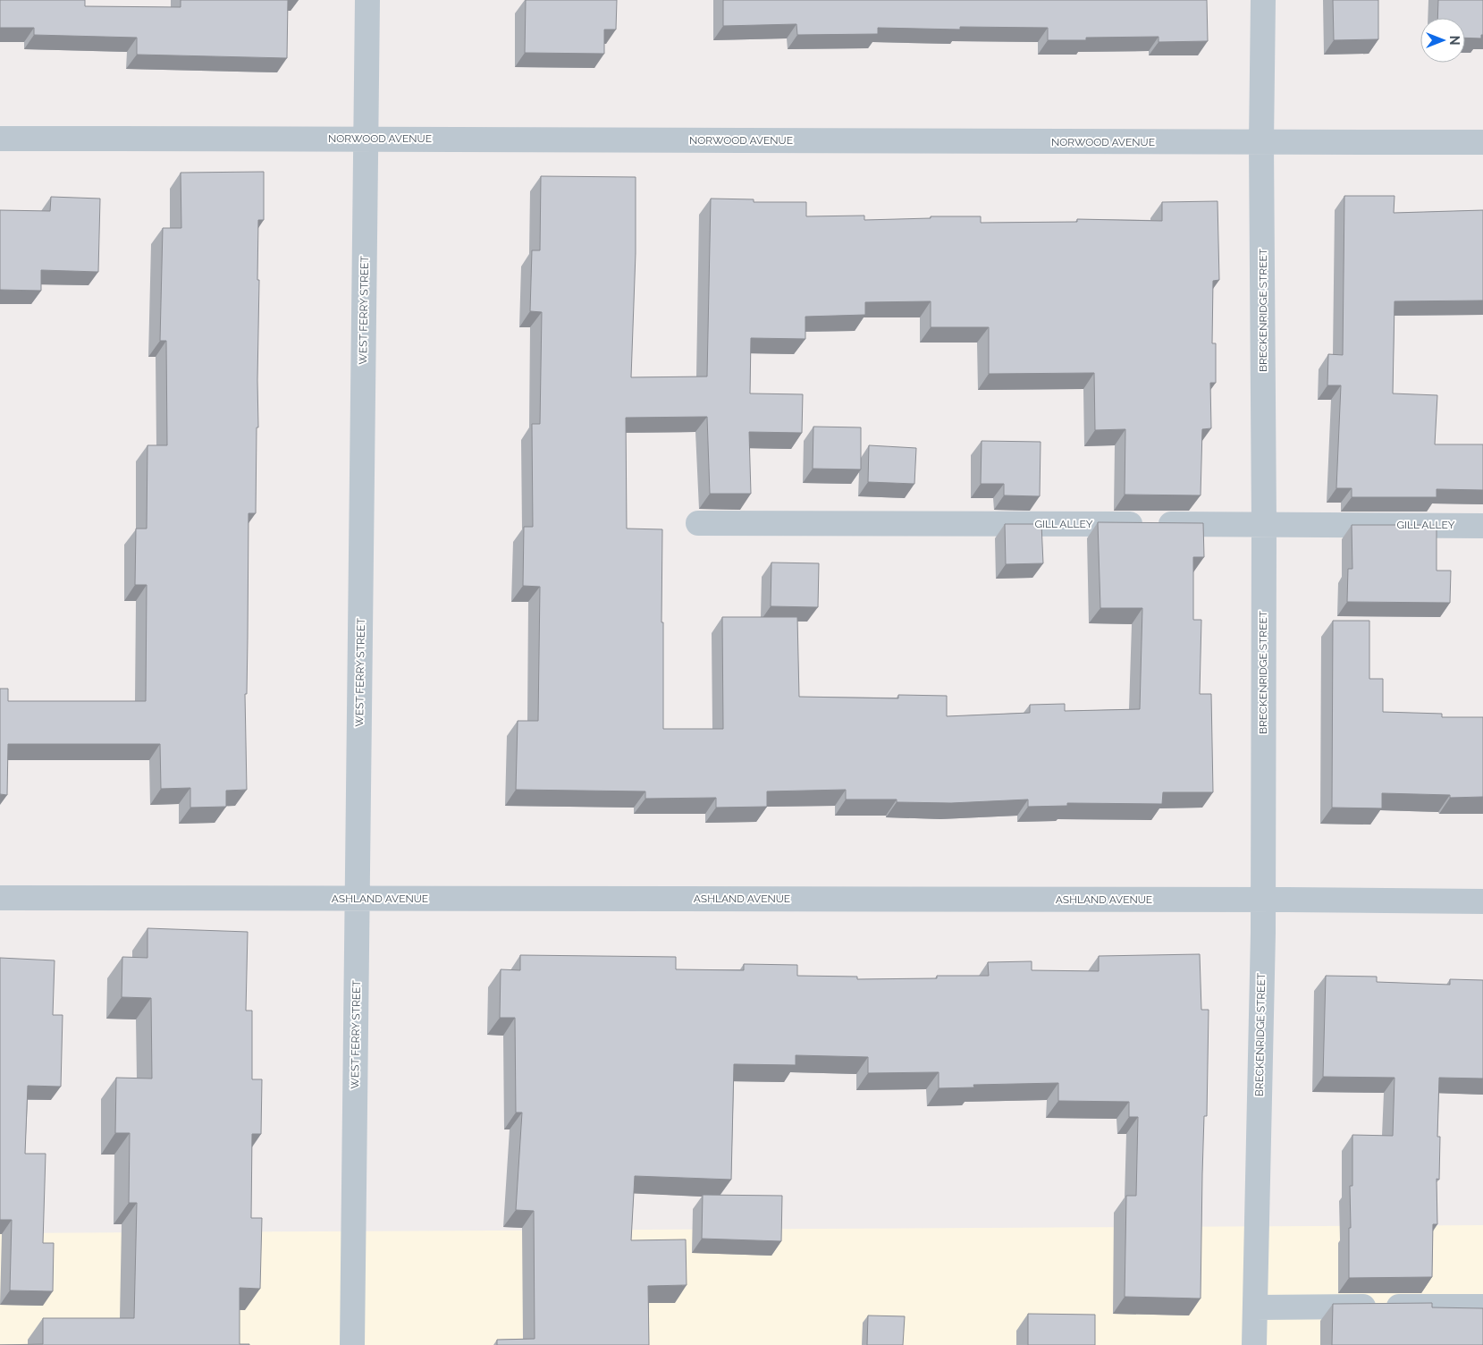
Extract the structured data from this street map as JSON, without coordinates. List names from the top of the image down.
{
  "streets": {
    "street": [
      "NORWOOD AVENUE",
      "WEST FERRY STREET",
      "BRECKENRIDGE STREET",
      "GILL ALLEY",
      "ASHLAND AVENUE"
    ]
  },
  "crossings": [
    ["NORWOOD AVENUE", "WEST FERRY STREET"],
    ["NORWOOD AVENUE", "BRECKENRIDGE STREET"],
    ["WEST FERRY STREET", "ASHLAND AVENUE"],
    ["BRECKENRIDGE STREET", "GILL ALLEY"],
    ["BRECKENRIDGE STREET", "ASHLAND AVENUE"]
  ],
  "north": "right"
}
